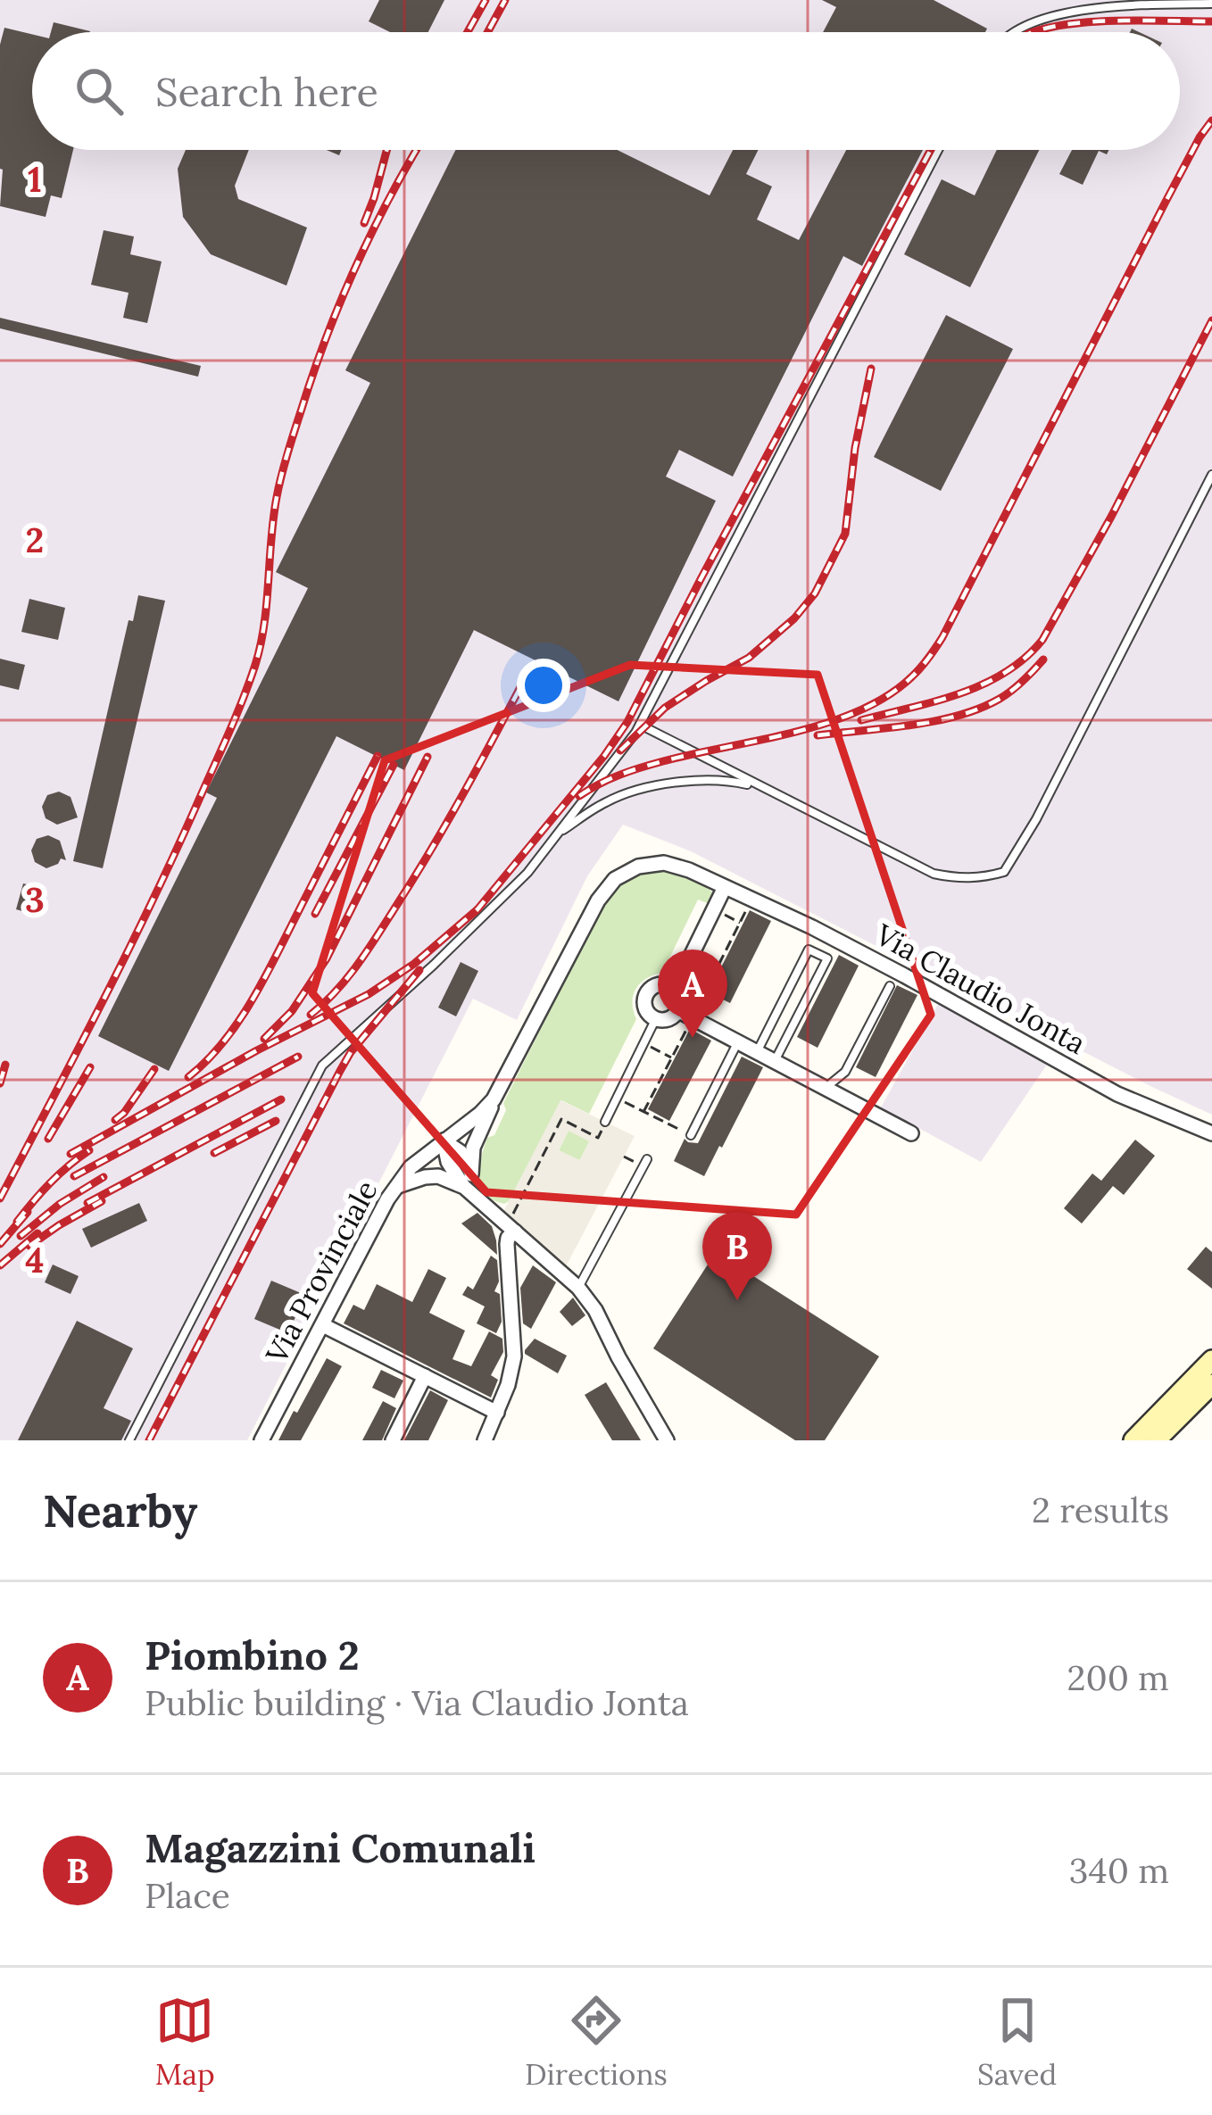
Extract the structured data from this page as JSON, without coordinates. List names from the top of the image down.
{
  "streets": {
    "street": ["Via Claudio Jonta", "Via Provinciale"]
  },
  "crossings": [
    ["Via Claudio Jonta", "Via Provinciale"]
  ],
  "page": {
    "search": "Search here",
    "pins": ["A", "B"],
    "heading": ["Nearby", "2 results"],
    "list": [
      {
        "mark": "A",
        "name": "Piombino 2",
        "note": "Public building · Via Claudio Jonta",
        "value": "200 m"
      },
      {
        "mark": "B",
        "name": "Magazzini Comunali",
        "note": "Place",
        "value": "340 m"
      }
    ],
    "nav": ["Map", "Directions", "Saved"]
  },
  "grid": {
    "rows": [
      "1",
      "2",
      "3",
      "4"
    ]
  }
}
